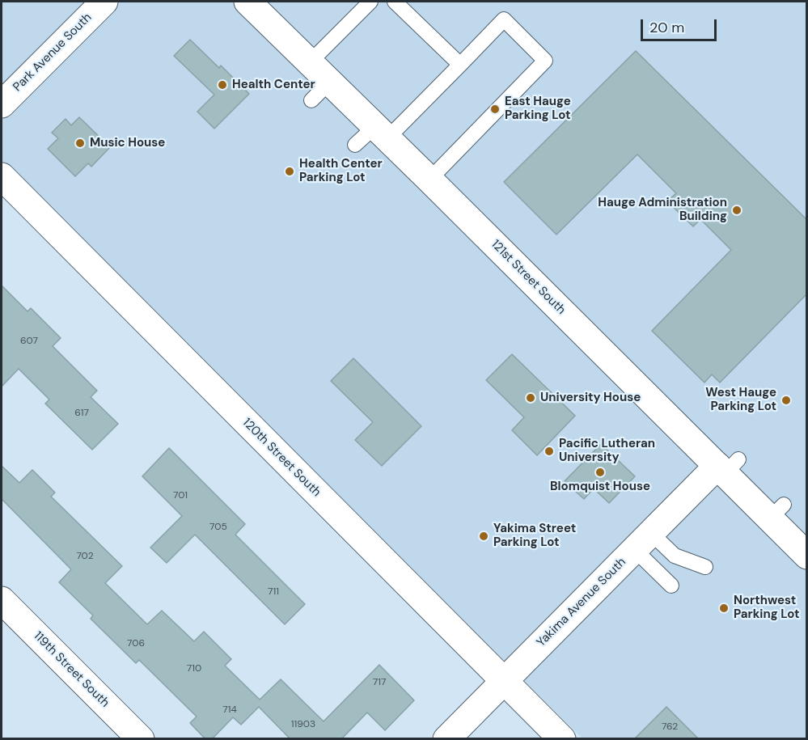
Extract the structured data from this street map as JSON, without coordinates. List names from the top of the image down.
{
  "streets": {
    "street": [
      "Park Avenue South",
      "121st Street South",
      "120th Street South",
      "Yakima Avenue South",
      "119th Street South"
    ]
  },
  "crossings": [
    ["121st Street South", "Yakima Avenue South"],
    ["120th Street South", "Yakima Avenue South"]
  ],
  "places": [
    "Health Center",
    "East Hauge Parking Lot",
    "Music House",
    "Health Center Parking Lot",
    "Hauge Administration Building",
    "University House",
    "West Hauge Parking Lot",
    "Pacific Lutheran University",
    "Blomquist House",
    "Yakima Street Parking Lot",
    "Northwest Parking Lot"
  ],
  "house_numbers": [
    "607",
    "617",
    "701",
    "705",
    "702",
    "711",
    "706",
    "710",
    "717",
    "714",
    "11903",
    "762"
  ],
  "scale_bar": "20 m"
}
